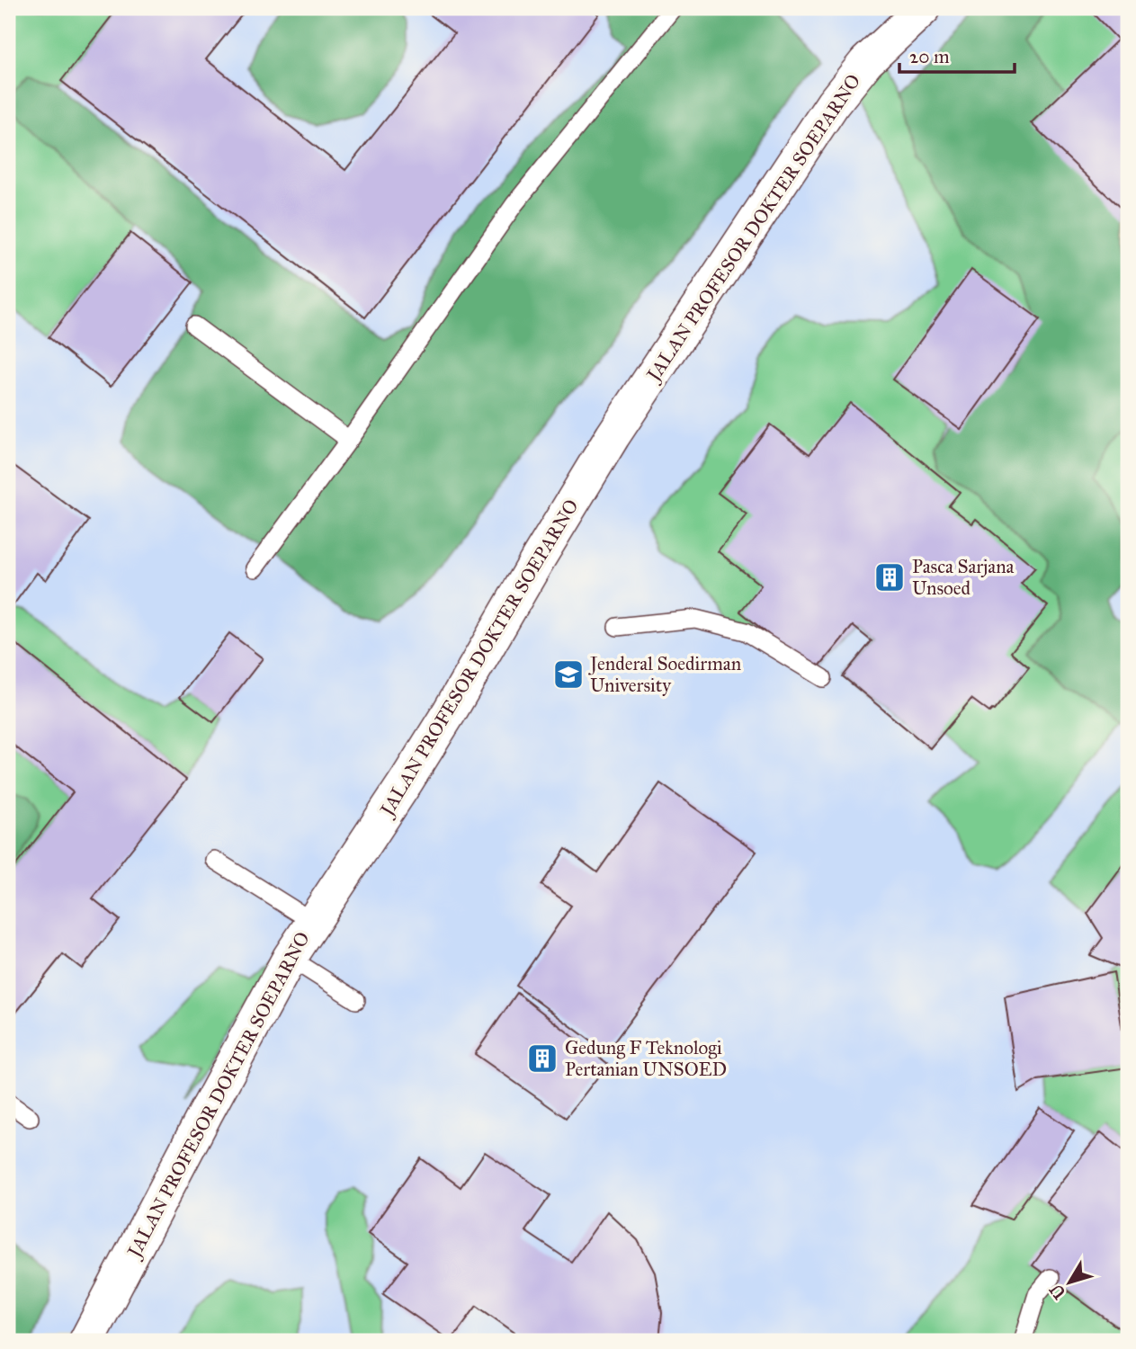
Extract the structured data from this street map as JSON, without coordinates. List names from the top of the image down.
{
  "streets": {
    "street": ["JALAN PROFESOR DOKTER SOEPARNO"]
  },
  "places": {
    "building": ["Pasca Sarjana Unsoed", "Gedung F Teknologi Pertanian UNSOED"],
    "school or university": ["Jenderal Soedirman University"]
  },
  "scale_bar": "20 m",
  "north": "bottom left"
}
